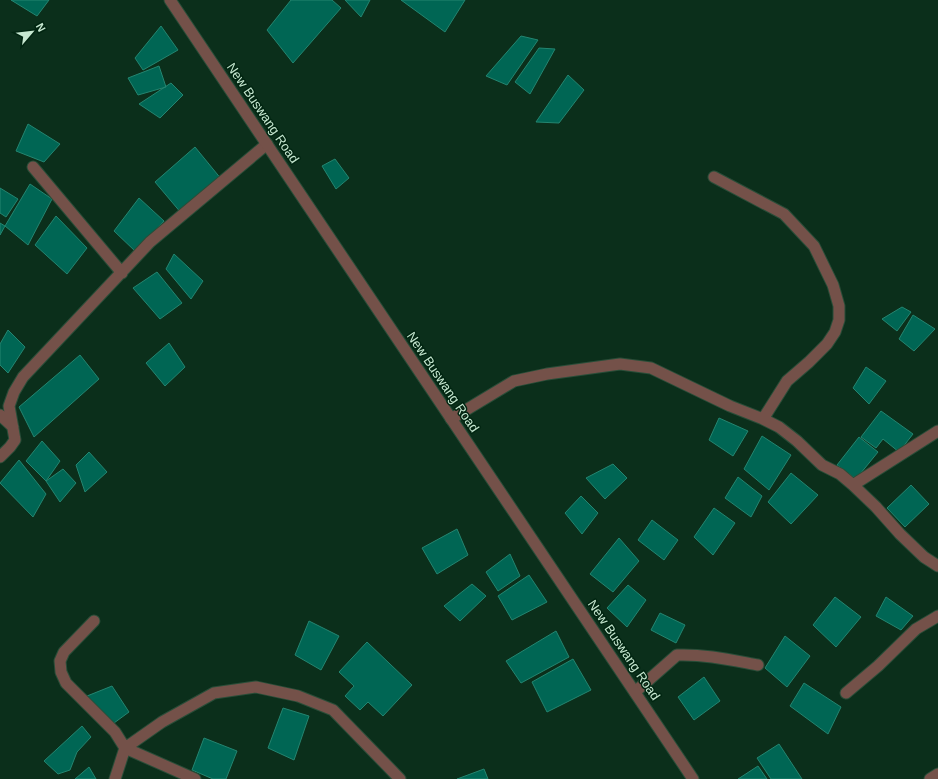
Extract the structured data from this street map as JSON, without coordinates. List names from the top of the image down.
{
  "streets": {
    "street": ["New Buswang Road"]
  },
  "north": "top right"
}
